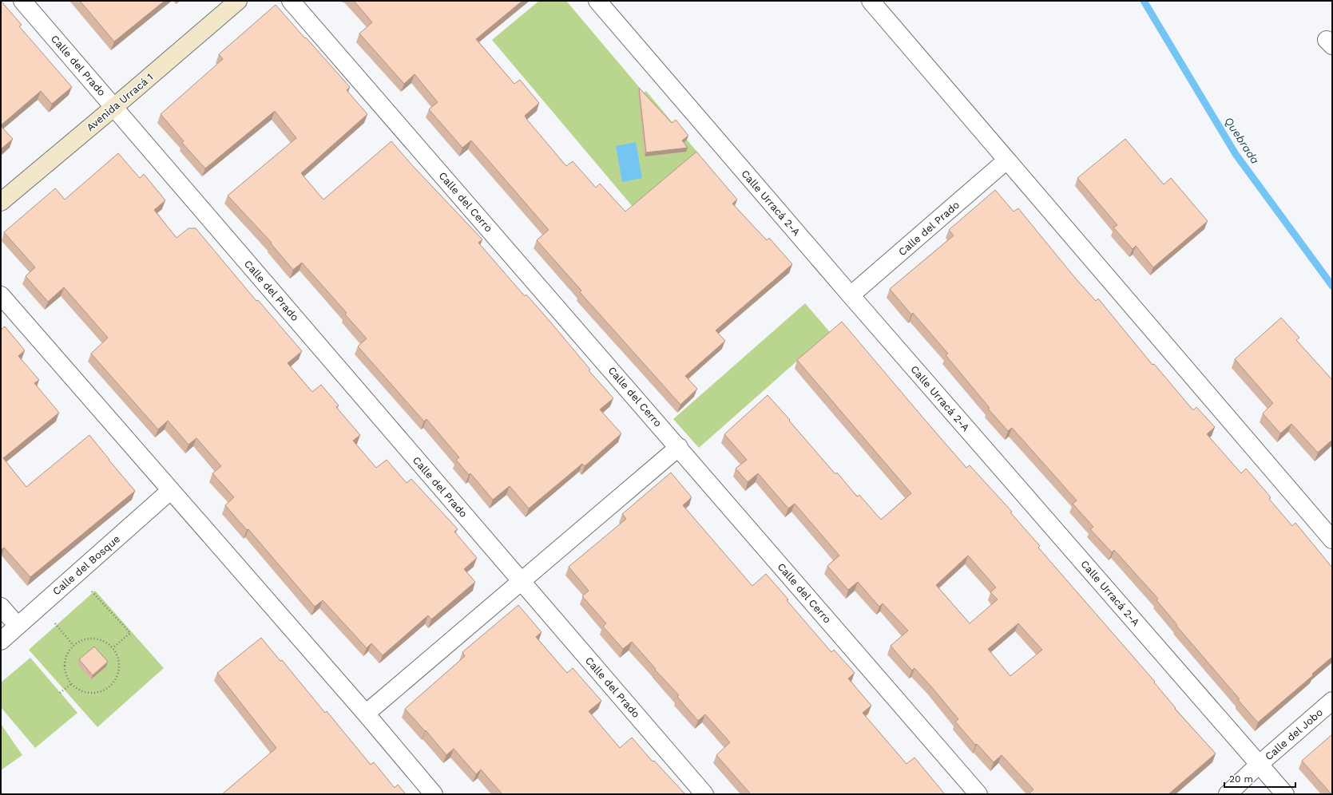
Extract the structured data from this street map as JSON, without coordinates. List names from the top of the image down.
{
  "streets": {
    "street": [
      "Calle del Prado",
      "Avenida Urracá 1",
      "Calle del Cerro",
      "Calle Urracá 2-A",
      "Calle del Bosque",
      "Calle del Jobo"
    ]
  },
  "crossings": [
    ["Calle del Prado", "Avenida Urracá 1"],
    ["Calle del Prado", "Calle Urracá 2-A"],
    ["Calle Urracá 2-A", "Calle del Jobo"]
  ],
  "water": ["Quebrada"],
  "scale_bar": "20 m"
}
